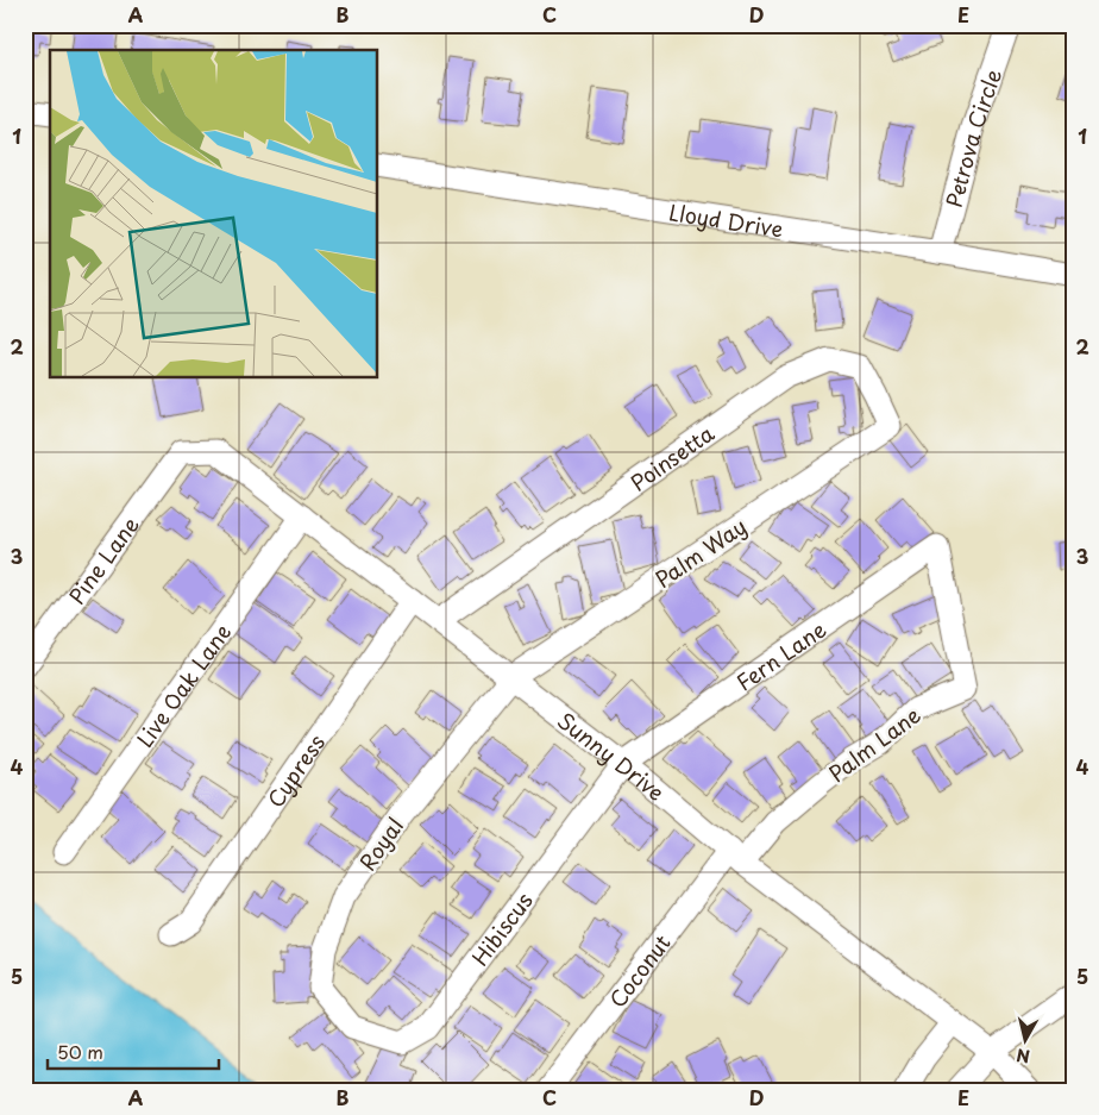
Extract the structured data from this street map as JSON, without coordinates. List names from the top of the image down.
{
  "streets": {
    "street": [
      "Petrova Circle",
      "Lloyd Drive",
      "Poinsetta",
      "Palm Way",
      "Pine Lane",
      "Fern Lane",
      "Live Oak Lane",
      "Palm Lane",
      "Sunny Drive",
      "Cypress",
      "Royal",
      "Hibiscus",
      "Coconut"
    ]
  },
  "crossings": [
    ["Petrova Circle", "Lloyd Drive"],
    ["Poinsetta", "Palm Way"],
    ["Poinsetta", "Sunny Drive"],
    ["Palm Way", "Sunny Drive"],
    ["Palm Way", "Royal"],
    ["Pine Lane", "Sunny Drive"],
    ["Fern Lane", "Palm Lane"],
    ["Fern Lane", "Sunny Drive"],
    ["Fern Lane", "Hibiscus"],
    ["Live Oak Lane", "Sunny Drive"],
    ["Palm Lane", "Sunny Drive"],
    ["Palm Lane", "Coconut"],
    ["Sunny Drive", "Cypress"],
    ["Sunny Drive", "Royal"],
    ["Sunny Drive", "Hibiscus"],
    ["Sunny Drive", "Coconut"],
    ["Royal", "Hibiscus"]
  ],
  "scale_bar": "50 m",
  "north": "bottom",
  "grid": {
    "columns": [
      "A",
      "B",
      "C",
      "D",
      "E"
    ],
    "rows": [
      "1",
      "2",
      "3",
      "4",
      "5"
    ]
  }
}
